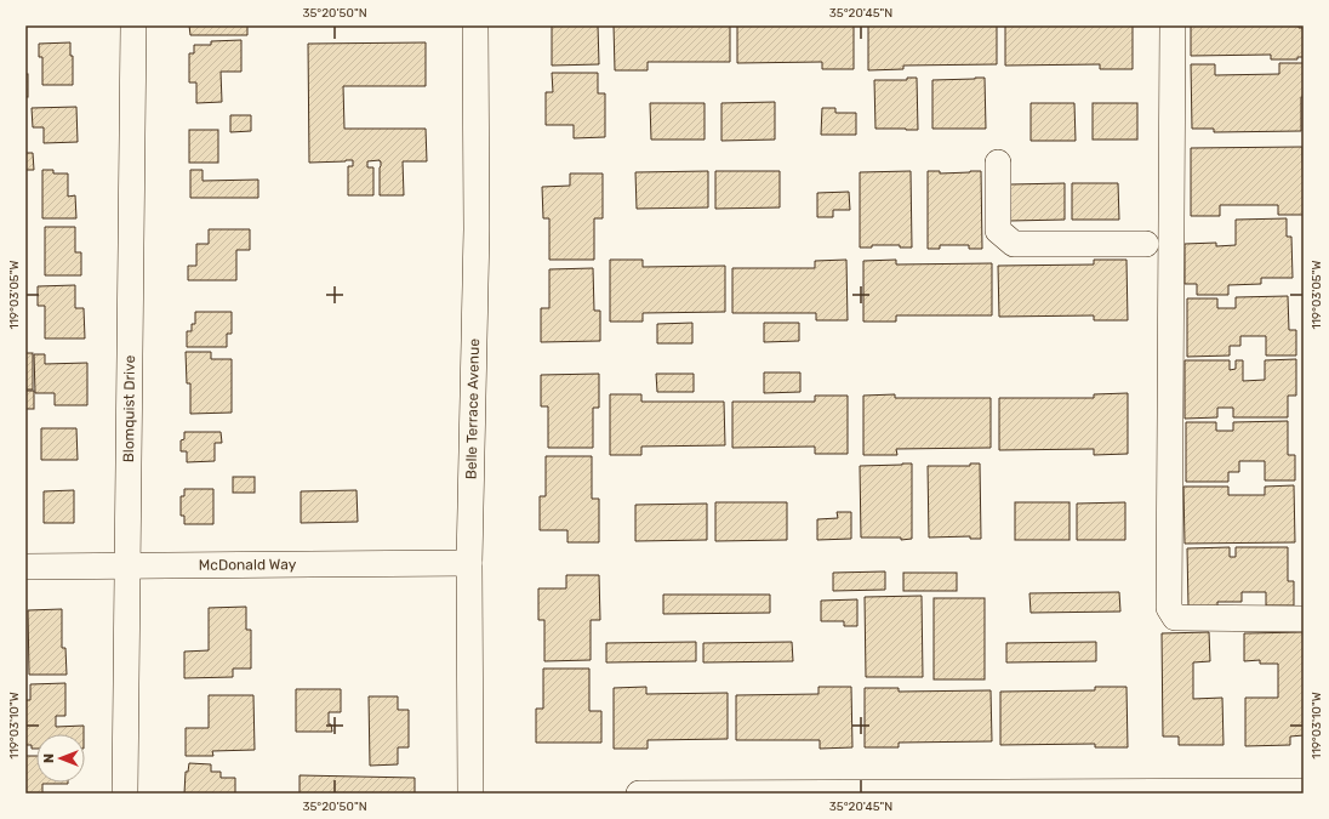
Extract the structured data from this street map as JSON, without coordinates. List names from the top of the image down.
{
  "streets": {
    "street": ["Blomquist Drive", "Belle Terrace Avenue", "McDonald Way"]
  },
  "crossings": [
    ["Blomquist Drive", "McDonald Way"],
    ["Belle Terrace Avenue", "McDonald Way"]
  ],
  "north": "left",
  "coordinates": [
    "35°20'50\"N",
    "35°20'45\"N",
    "119°03'05\"W",
    "119°03'10\"W"
  ]
}
